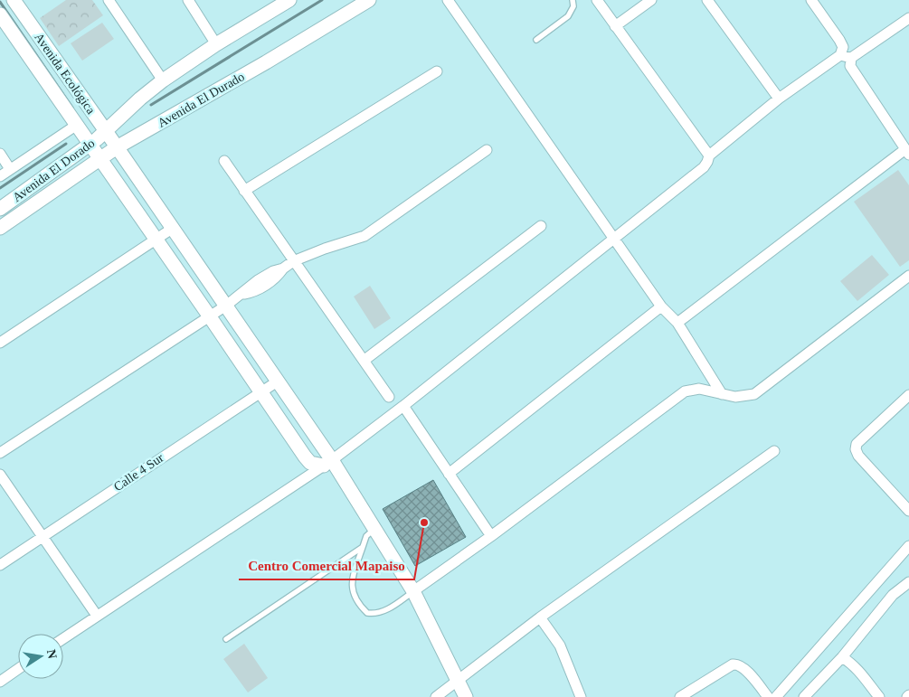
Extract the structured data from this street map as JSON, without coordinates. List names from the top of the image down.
{
  "streets": {
    "street": [
      "Avenida Ecológica",
      "Avenida El Durado",
      "Avenida El Dorado",
      "Calle 4 Sur"
    ]
  },
  "crossings": [
    ["Avenida Ecológica", "Avenida El Durado"],
    ["Avenida Ecológica", "Avenida El Dorado"],
    ["Avenida Ecológica", "Calle 4 Sur"],
    ["Avenida El Durado", "Avenida El Dorado"]
  ],
  "places": ["Centro Comercial Mapaiso"],
  "north": "right"
}
